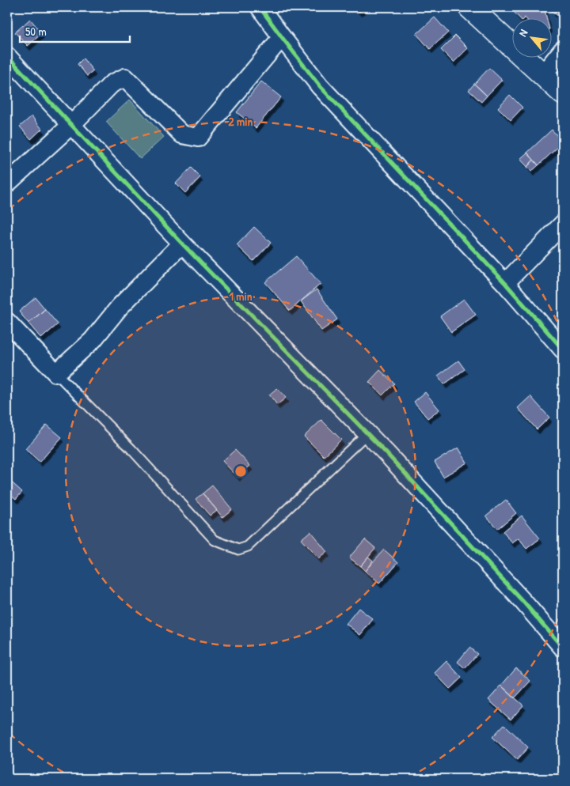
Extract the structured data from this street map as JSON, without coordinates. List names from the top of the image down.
{
  "scale_bar": "50 m",
  "north": "top left",
  "rings": ["2 min", "1 min"]
}
